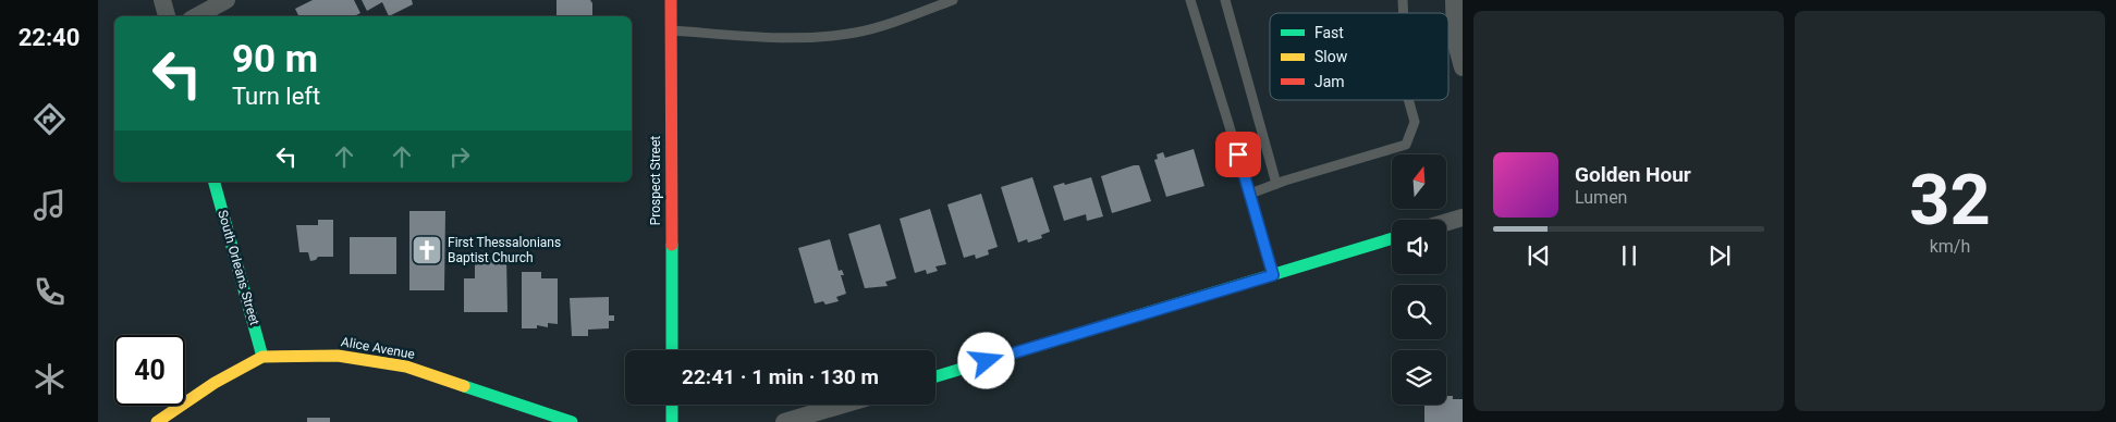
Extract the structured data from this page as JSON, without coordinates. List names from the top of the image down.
{
  "streets": {
    "street": ["Prospect Street", "South Orleans Street", "Alice Avenue"]
  },
  "crossings": [
    ["South Orleans Street", "Alice Avenue"]
  ],
  "places": {
    "church": ["First Thessalonians Baptist Church"]
  },
  "legend": ["Fast", "Slow", "Jam"],
  "north": "top",
  "page": {
    "tabs": "22:40",
    "tile": ["32", "km/h"],
    "turn": ["90 m", "Turn left"],
    "song": ["Golden Hour", "Lumen"],
    "limit": "40",
    "trip": "22:41 · 1 min · 130 m"
  }
}
